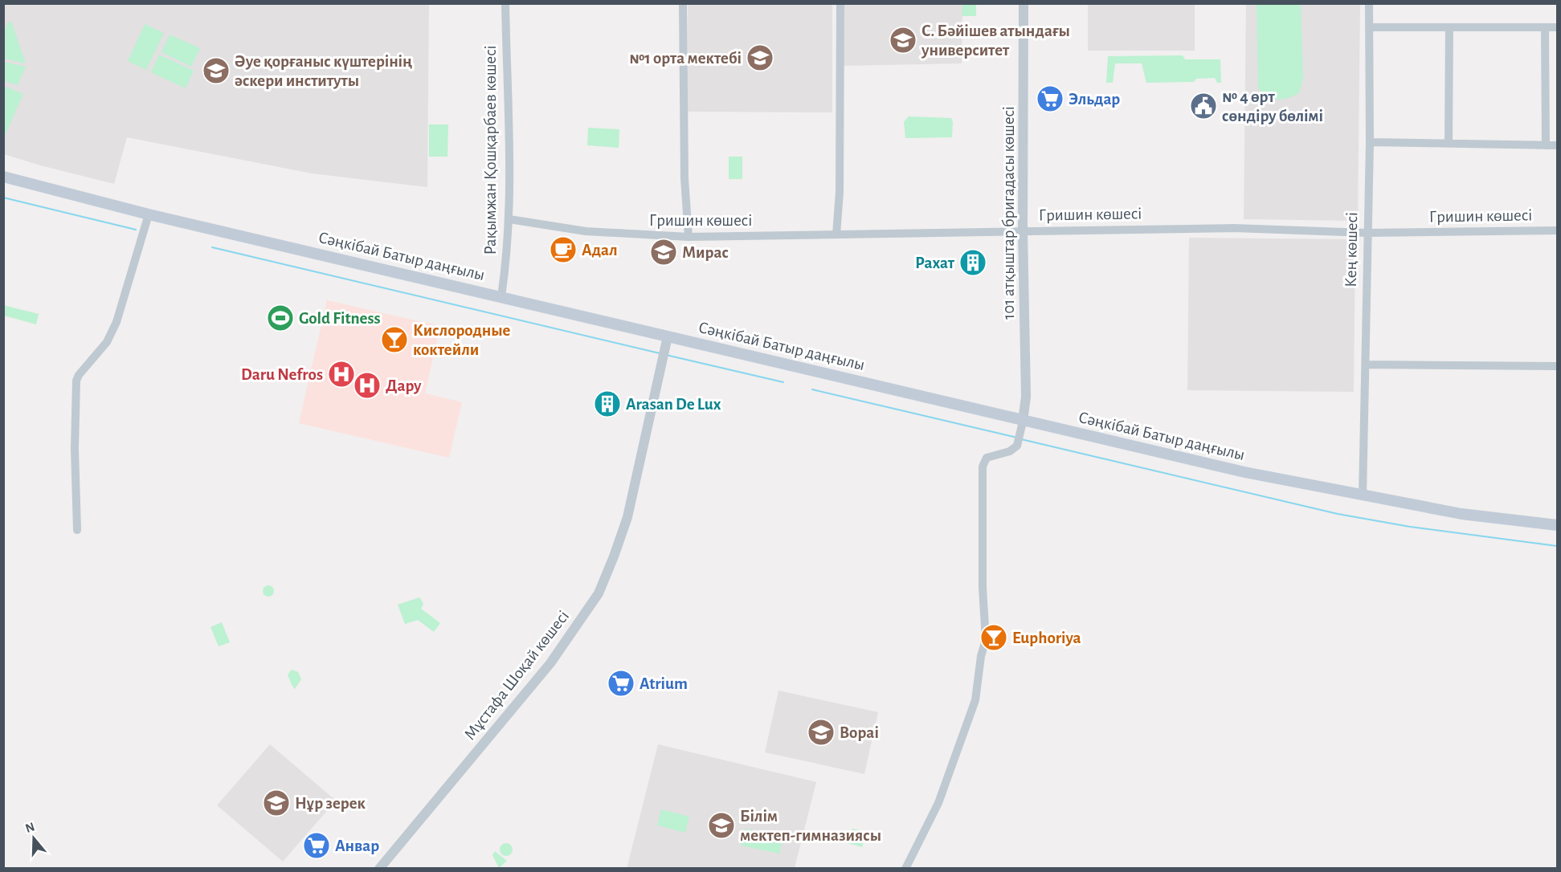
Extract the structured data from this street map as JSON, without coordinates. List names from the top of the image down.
{
  "streets": {
    "main road": ["Сәңкібай Батыр даңғылы"],
    "street": [
      "Рақымжан Қошқарбаев көшесі",
      "101 атқыштар бригадасы көшесі",
      "Гришин көшесі",
      "Кең көшесі",
      "Мұстафа Шоқай көшесі"
    ]
  },
  "crossings": [
    ["Рақымжан Қошқарбаев көшесі", "Гришин көшесі"],
    ["Рақымжан Қошқарбаев көшесі", "Сәңкібай Батыр даңғылы"],
    ["101 атқыштар бригадасы көшесі", "Гришин көшесі"],
    ["101 атқыштар бригадасы көшесі", "Сәңкібай Батыр даңғылы"],
    ["Гришин көшесі", "Кең көшесі"],
    ["Кең көшесі", "Сәңкібай Батыр даңғылы"],
    ["Сәңкібай Батыр даңғылы", "Мұстафа Шоқай көшесі"]
  ],
  "places": {
    "school or university": [
      "С. Бәйішев атындағы университет",
      "№1 орта мектебі",
      "Әуе қорғаныс күштерінің әскери институты",
      "Мирас",
      "Bopai",
      "Нұр зерек",
      "Білім мектеп-гимназиясы"
    ],
    "supermarket": ["Эльдар", "Atrium", "Анвар"],
    "public building": ["№ 4 өрт сөндіру бөлімі"],
    "cafe": ["Адал"],
    "building": ["Рахат", "Arasan De Lux"],
    "sports": ["Gold Fitness"],
    "bar": ["Кислородные коктейли", "Euphoriya"],
    "hospital": ["Daru Nefros", "Дару"]
  },
  "north": "top"
}
